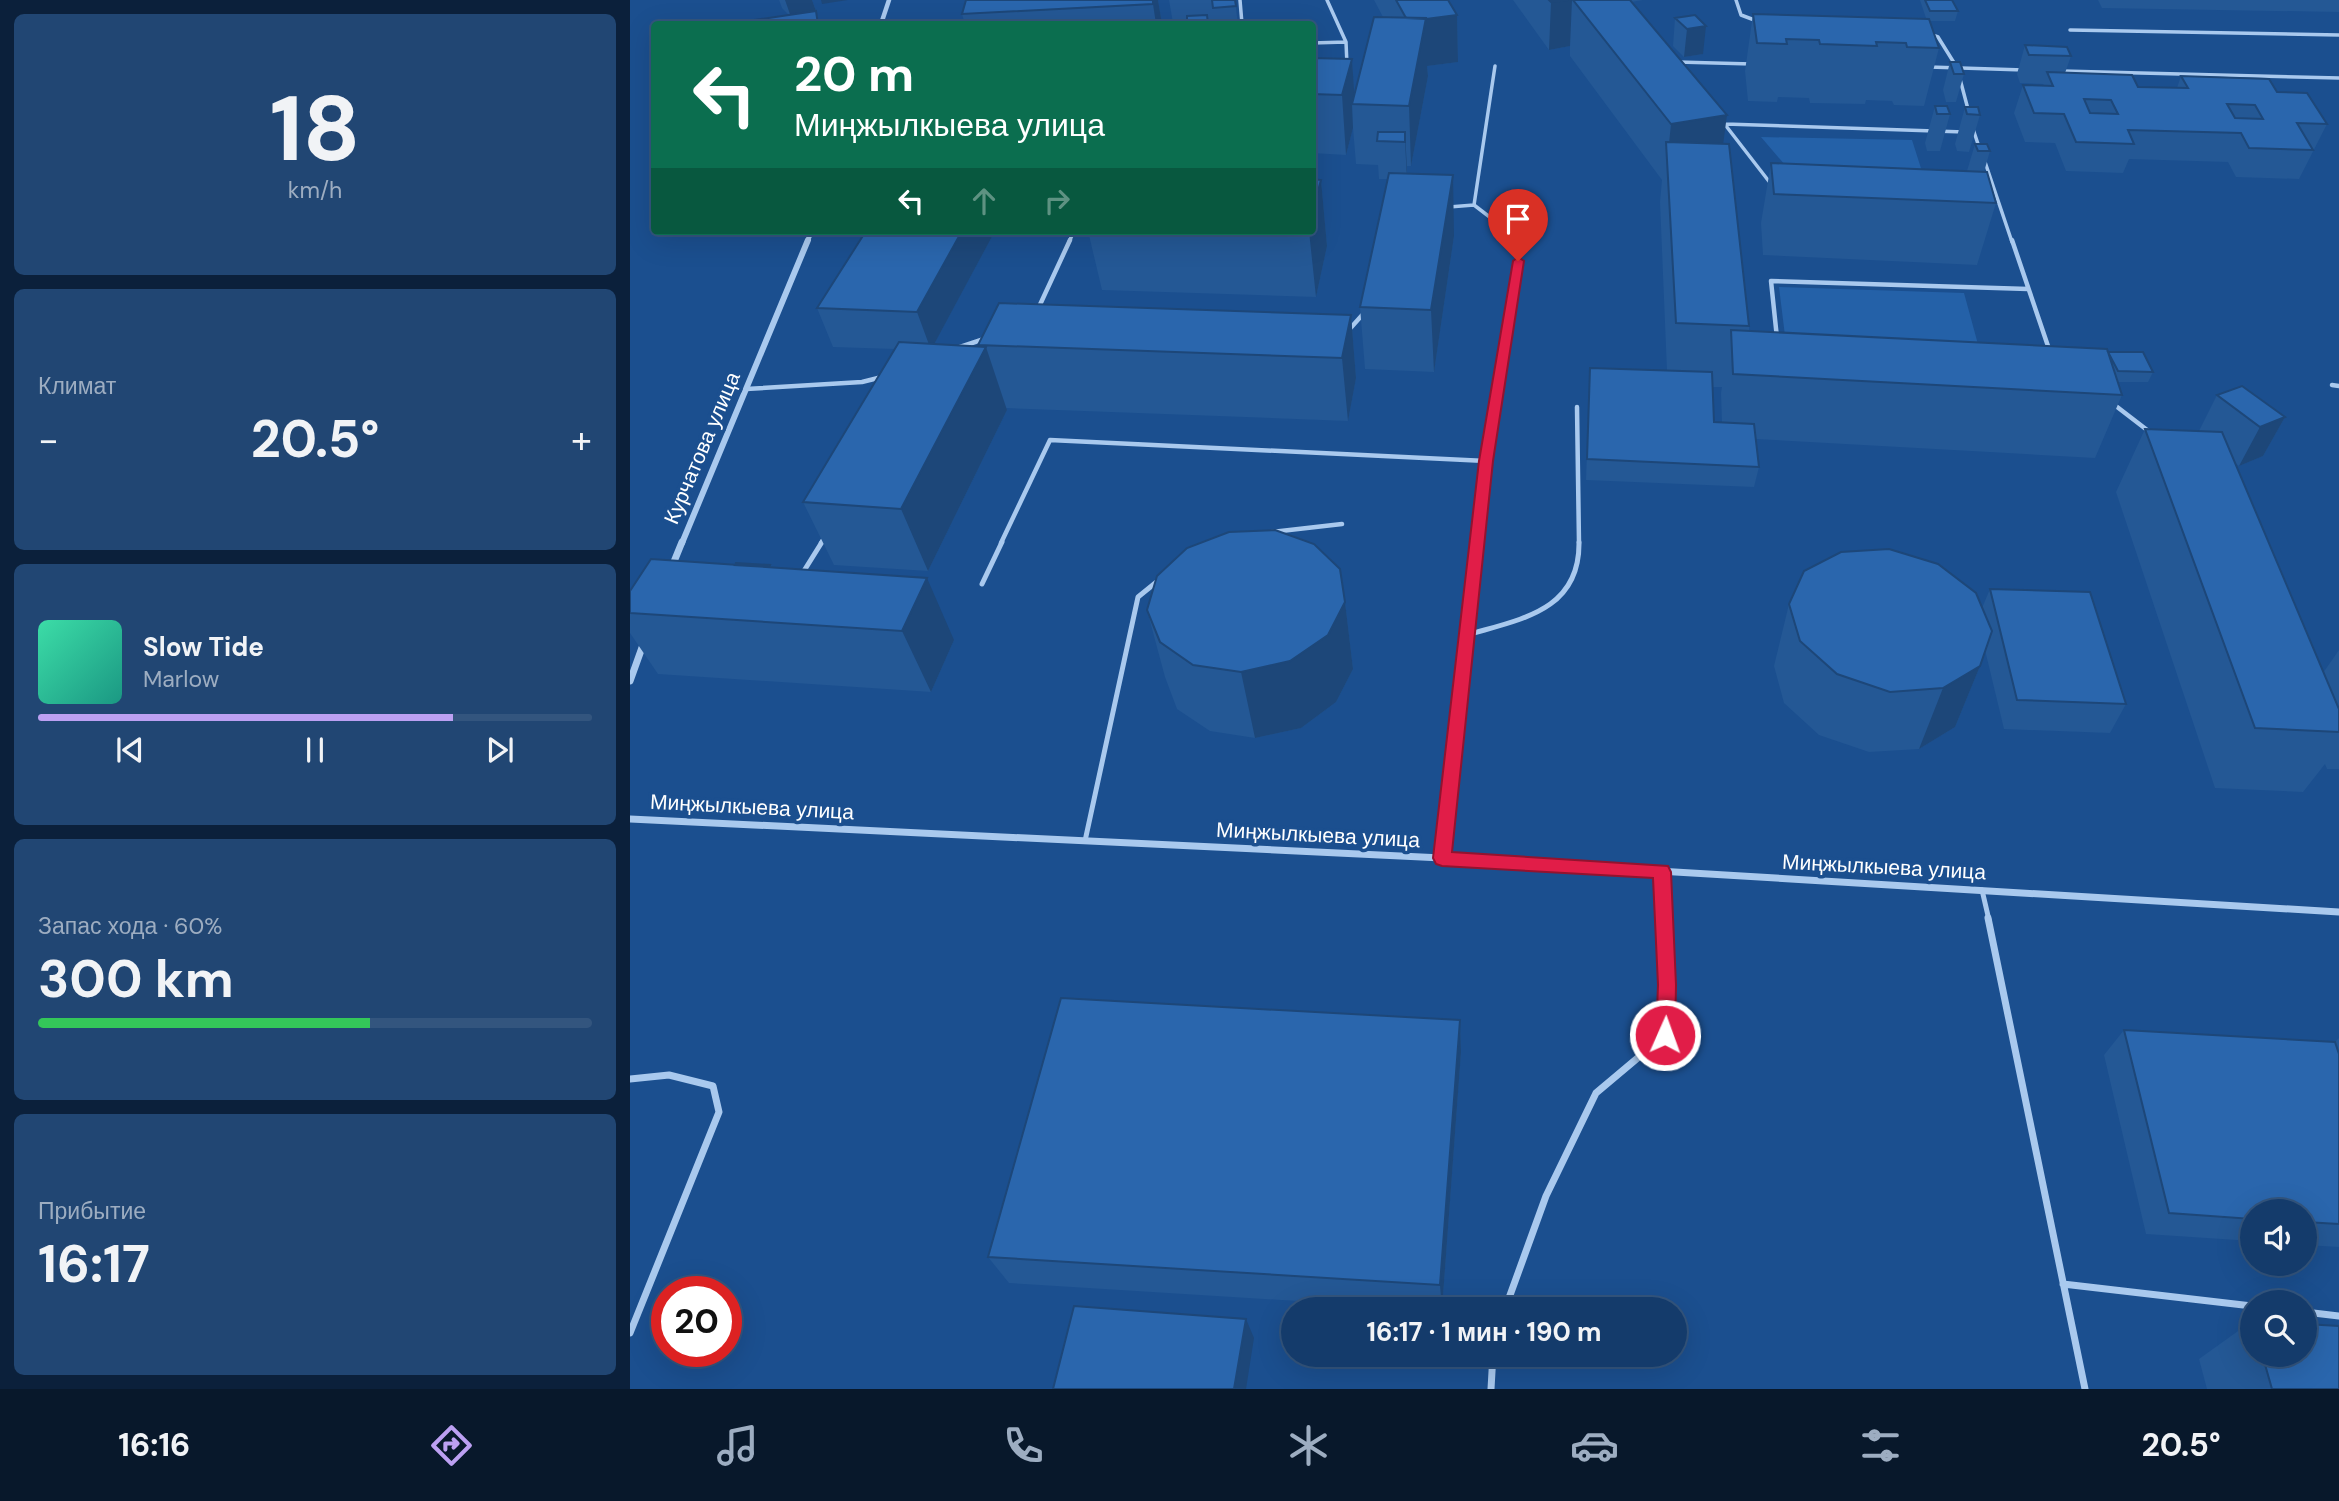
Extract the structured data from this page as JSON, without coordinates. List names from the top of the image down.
{
  "streets": {
    "street": ["Курчатова улица", "Миңжылкыева улица"]
  },
  "page": {
    "tile": [
      ["18", "km/h"],
      "Климат",
      ["Запас хода · 60%", "300 km"],
      ["Прибытие", "16:17"]
    ],
    "turn": ["20 m", "Миңжылкыева улица"],
    "heat": ["−", "20.5°", "+"],
    "song": ["Slow Tide", "Marlow"],
    "limit": "20",
    "trip": "16:17 · 1 мин · 190 m",
    "tabs": ["16:16", "20.5°"]
  }
}
